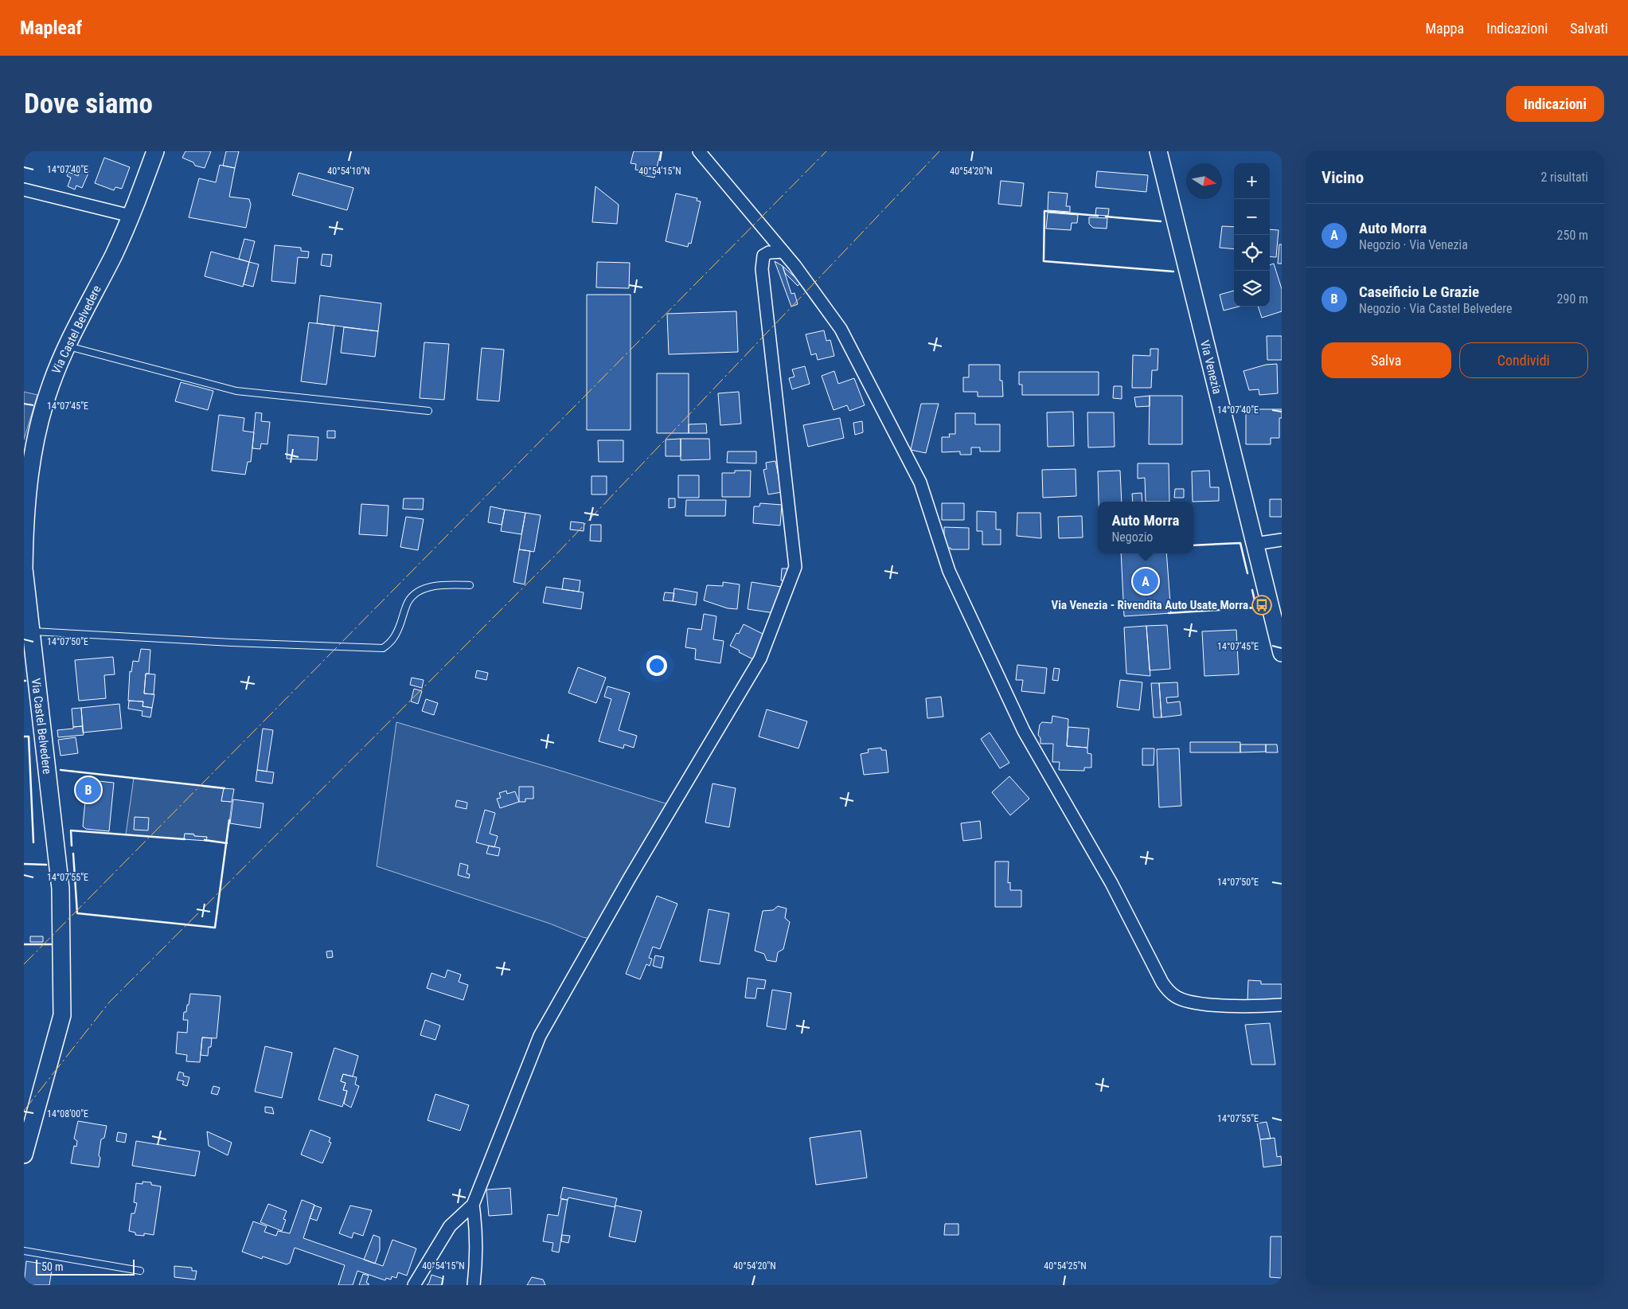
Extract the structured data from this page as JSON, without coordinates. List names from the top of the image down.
{
  "streets": {
    "street": ["Via Castel Belvedere", "Via Venezia"]
  },
  "places": {
    "bus stop": ["Via Venezia - Rivendita Auto Usate Morra"]
  },
  "scale_bar": "50 m",
  "north": "right",
  "page": {
    "header": "Mapleaf",
    "nav": ["Mappa", "Indicazioni", "Salvati"],
    "buttons": [
      "Indicazioni",
      ["Salva", "Condividi"]
    ],
    "title": "Dove siamo",
    "heading": ["Vicino", "2 risultati"],
    "map_buttons": ["+", "−"],
    "list": [
      {
        "mark": "A",
        "name": "Auto Morra",
        "note": "Negozio · Via Venezia",
        "value": "250 m"
      },
      {
        "mark": "B",
        "name": "Caseificio Le Grazie",
        "note": "Negozio · Via Castel Belvedere",
        "value": "290 m"
      }
    ],
    "popup": ["Auto Morra", "Negozio"],
    "pins": ["A", "B"],
    "scale": "50 m"
  },
  "coordinates": [
    "14°07'40\"E",
    "40°54'10\"N",
    "40°54'15\"N",
    "40°54'20\"N",
    "14°07'45\"E",
    "14°07'50\"E",
    "14°07'55\"E",
    "14°08'00\"E",
    "40°54'25\"N"
  ]
}
